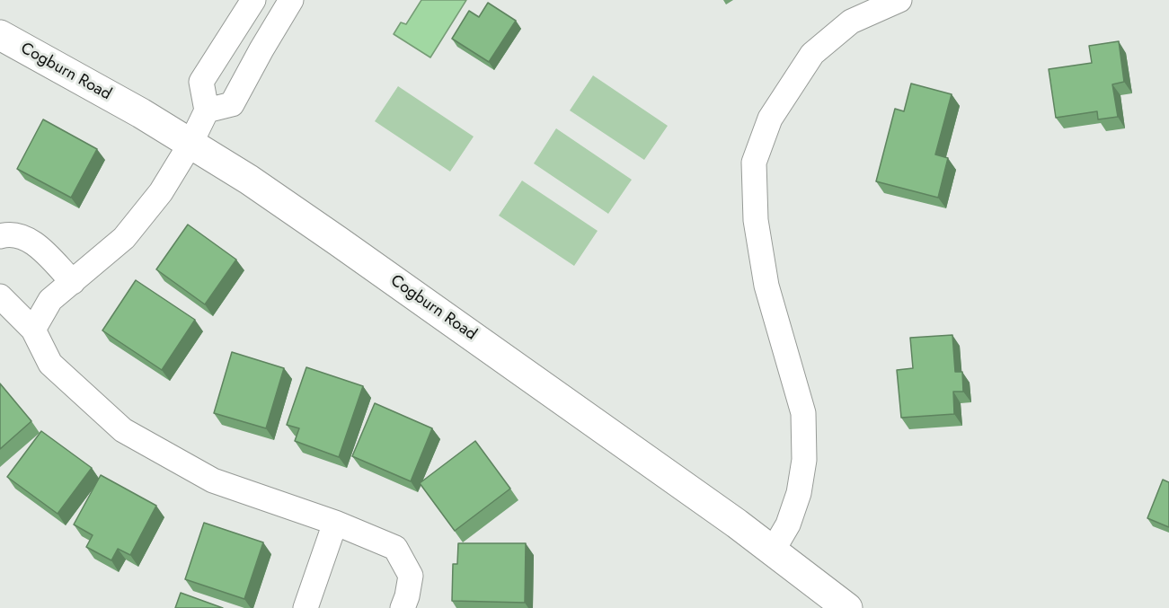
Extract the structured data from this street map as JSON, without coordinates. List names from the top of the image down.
{
  "streets": {
    "street": ["Cogburn Road"]
  }
}
